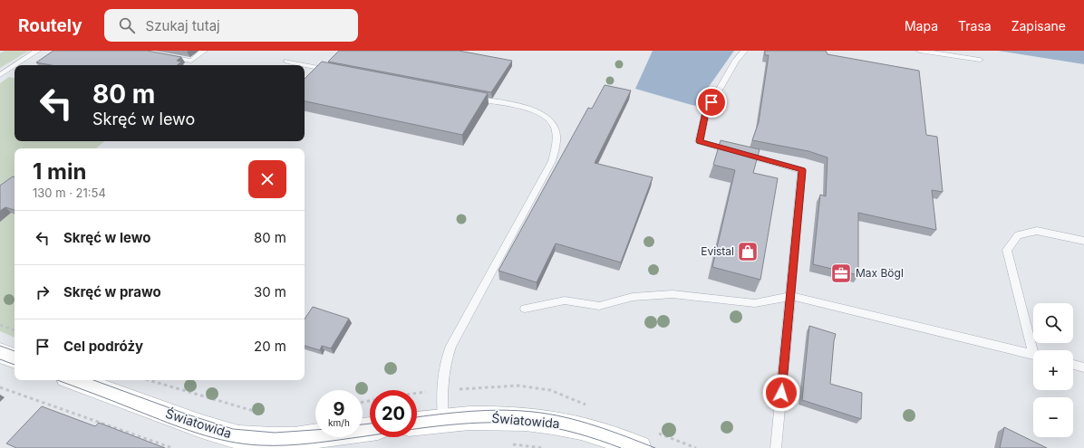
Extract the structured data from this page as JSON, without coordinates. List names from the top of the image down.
{
  "streets": {
    "street": ["Światowida"]
  },
  "places": {
    "shop": ["Evistal"],
    "office": ["Max Bögl"]
  },
  "page": {
    "header": "Routely",
    "search": "Szukaj tutaj",
    "nav": ["Mapa", "Trasa", "Zapisane"],
    "turn": ["80 m", "Skręć w lewo"],
    "heading": ["1 min", "130 m · 21:54"],
    "list": [
      {
        "name": "Skręć w lewo",
        "value": "80 m"
      },
      {
        "name": "Skręć w prawo",
        "value": "30 m"
      },
      {
        "name": "Cel podróży",
        "value": "20 m"
      }
    ],
    "map_buttons": ["+", "−"],
    "speed": "9 km/h",
    "limit": "20"
  }
}
